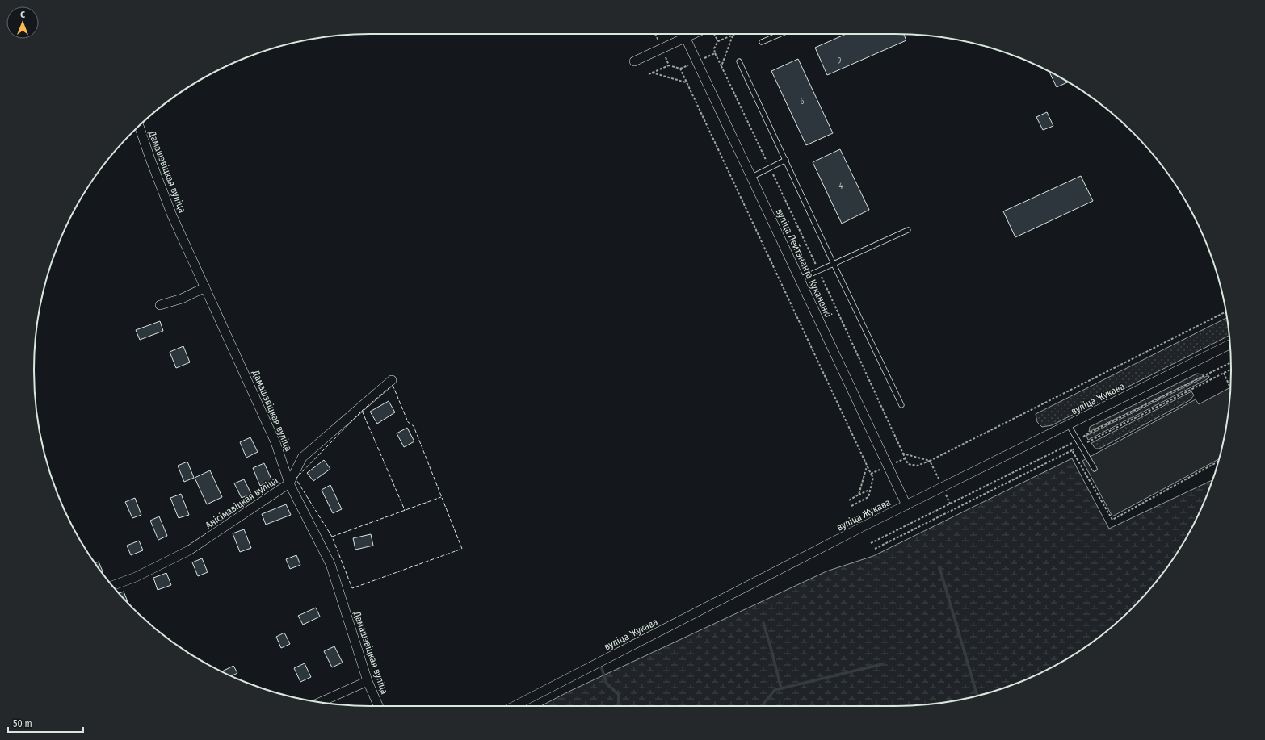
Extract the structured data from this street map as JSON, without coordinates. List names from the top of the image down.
{
  "streets": {
    "street": [
      "Дамашэвіцкая вуліца",
      "вуліца Лейтэнанта Куканенкі",
      "вуліца Жукава",
      "Анісімавіцкая вуліца"
    ]
  },
  "crossings": [
    ["Дамашэвіцкая вуліца", "Анісімавіцкая вуліца"],
    ["вуліца Лейтэнанта Куканенкі", "вуліца Жукава"]
  ],
  "house_numbers": ["9", "6", "4"],
  "scale_bar": "50 m",
  "north": "top"
}
